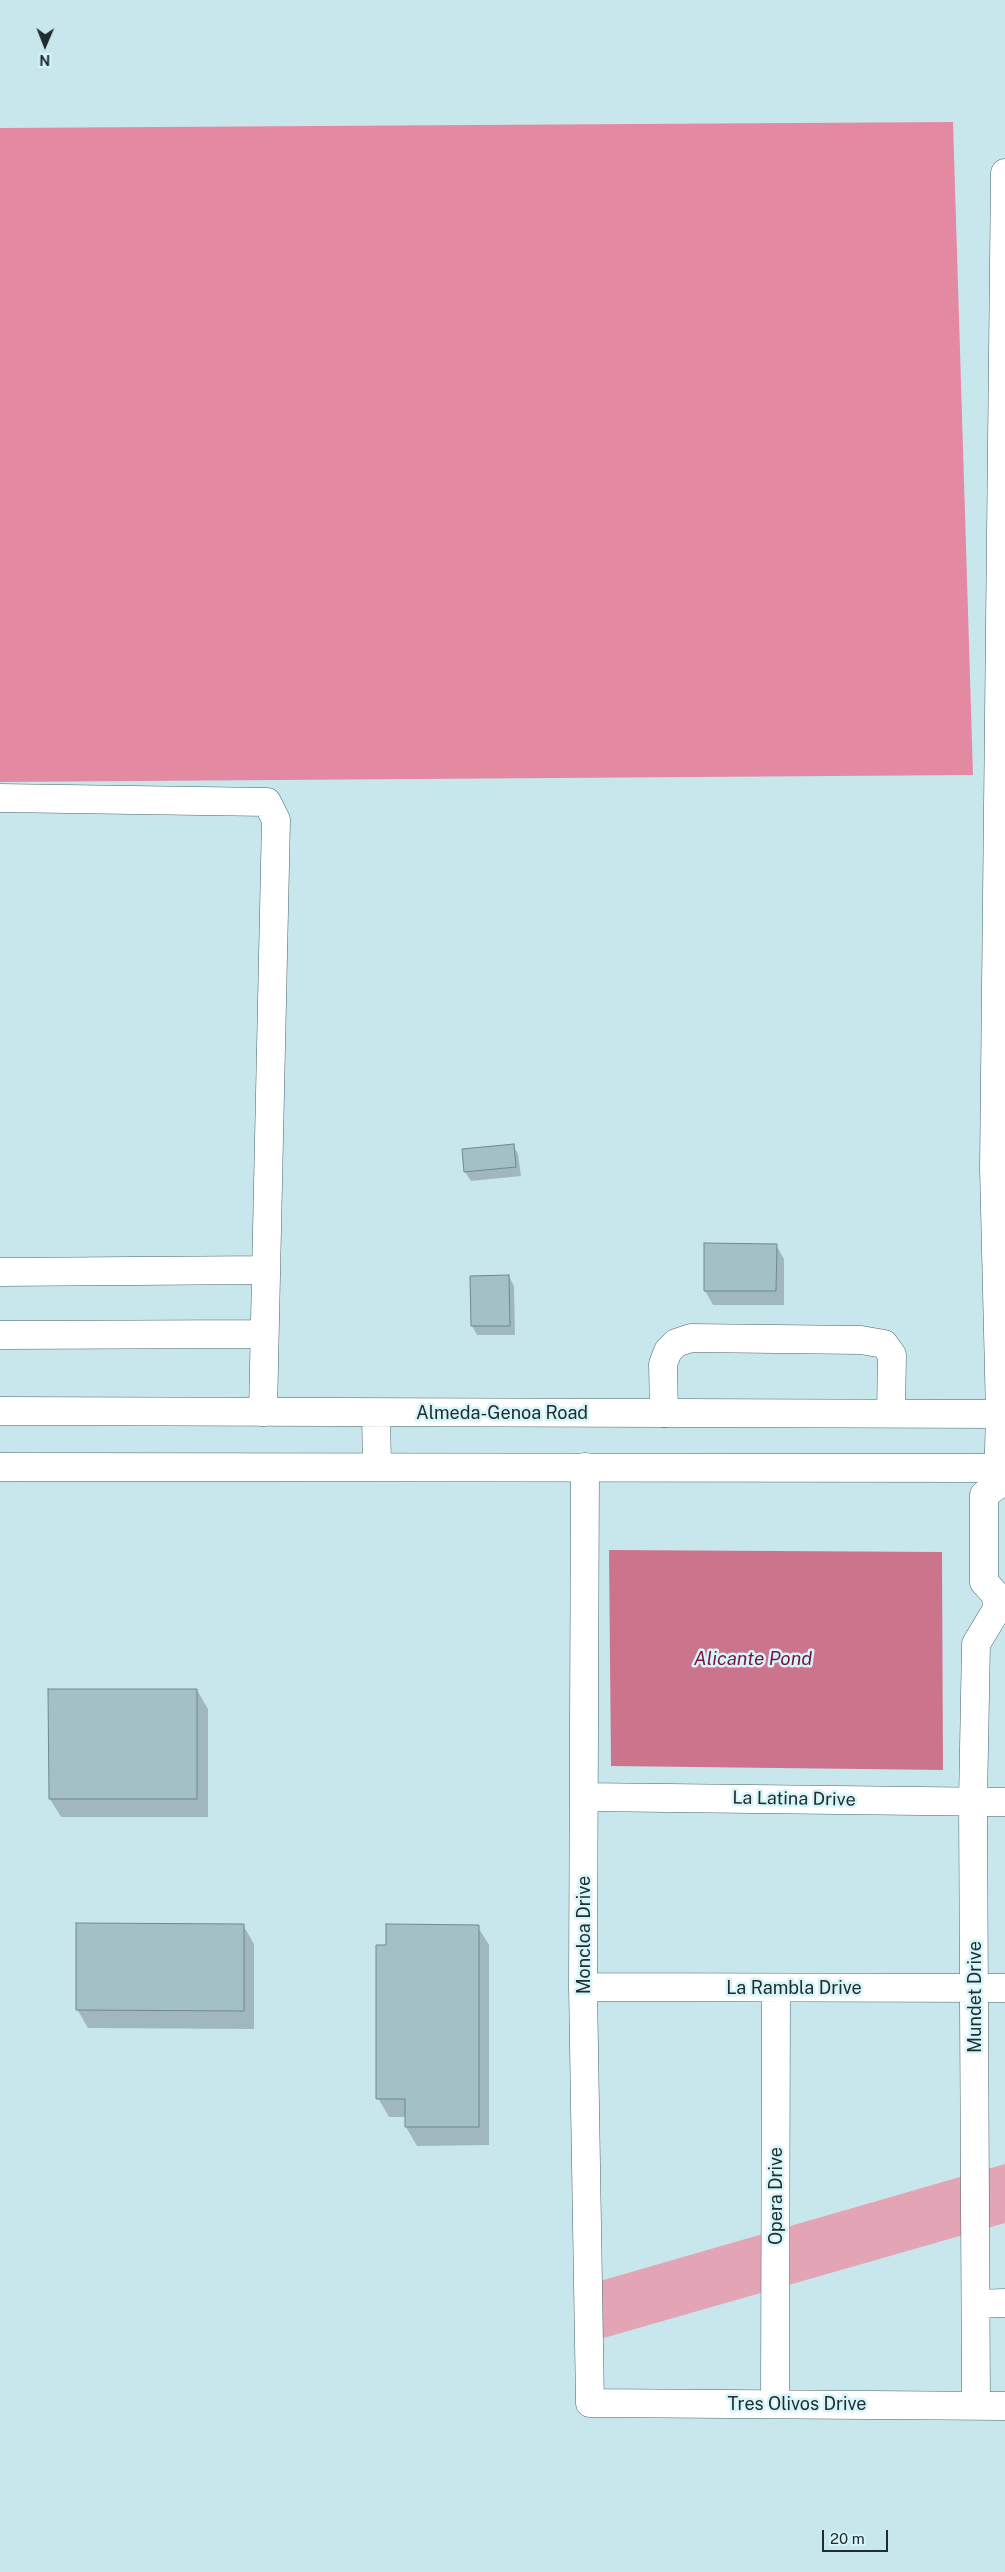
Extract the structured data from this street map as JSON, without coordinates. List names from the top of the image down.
{
  "streets": {
    "street": [
      "Almeda-Genoa Road",
      "La Latina Drive",
      "Moncloa Drive",
      "La Rambla Drive",
      "Mundet Drive",
      "Opera Drive",
      "Tres Olivos Drive"
    ]
  },
  "crossings": [
    ["La Latina Drive", "Moncloa Drive"],
    ["La Latina Drive", "Mundet Drive"],
    ["Moncloa Drive", "La Rambla Drive"],
    ["Moncloa Drive", "Tres Olivos Drive"],
    ["La Rambla Drive", "Mundet Drive"],
    ["La Rambla Drive", "Opera Drive"],
    ["Mundet Drive", "Tres Olivos Drive"],
    ["Opera Drive", "Tres Olivos Drive"]
  ],
  "water": ["Alicante Pond"],
  "scale_bar": "20 m",
  "north": "bottom"
}
